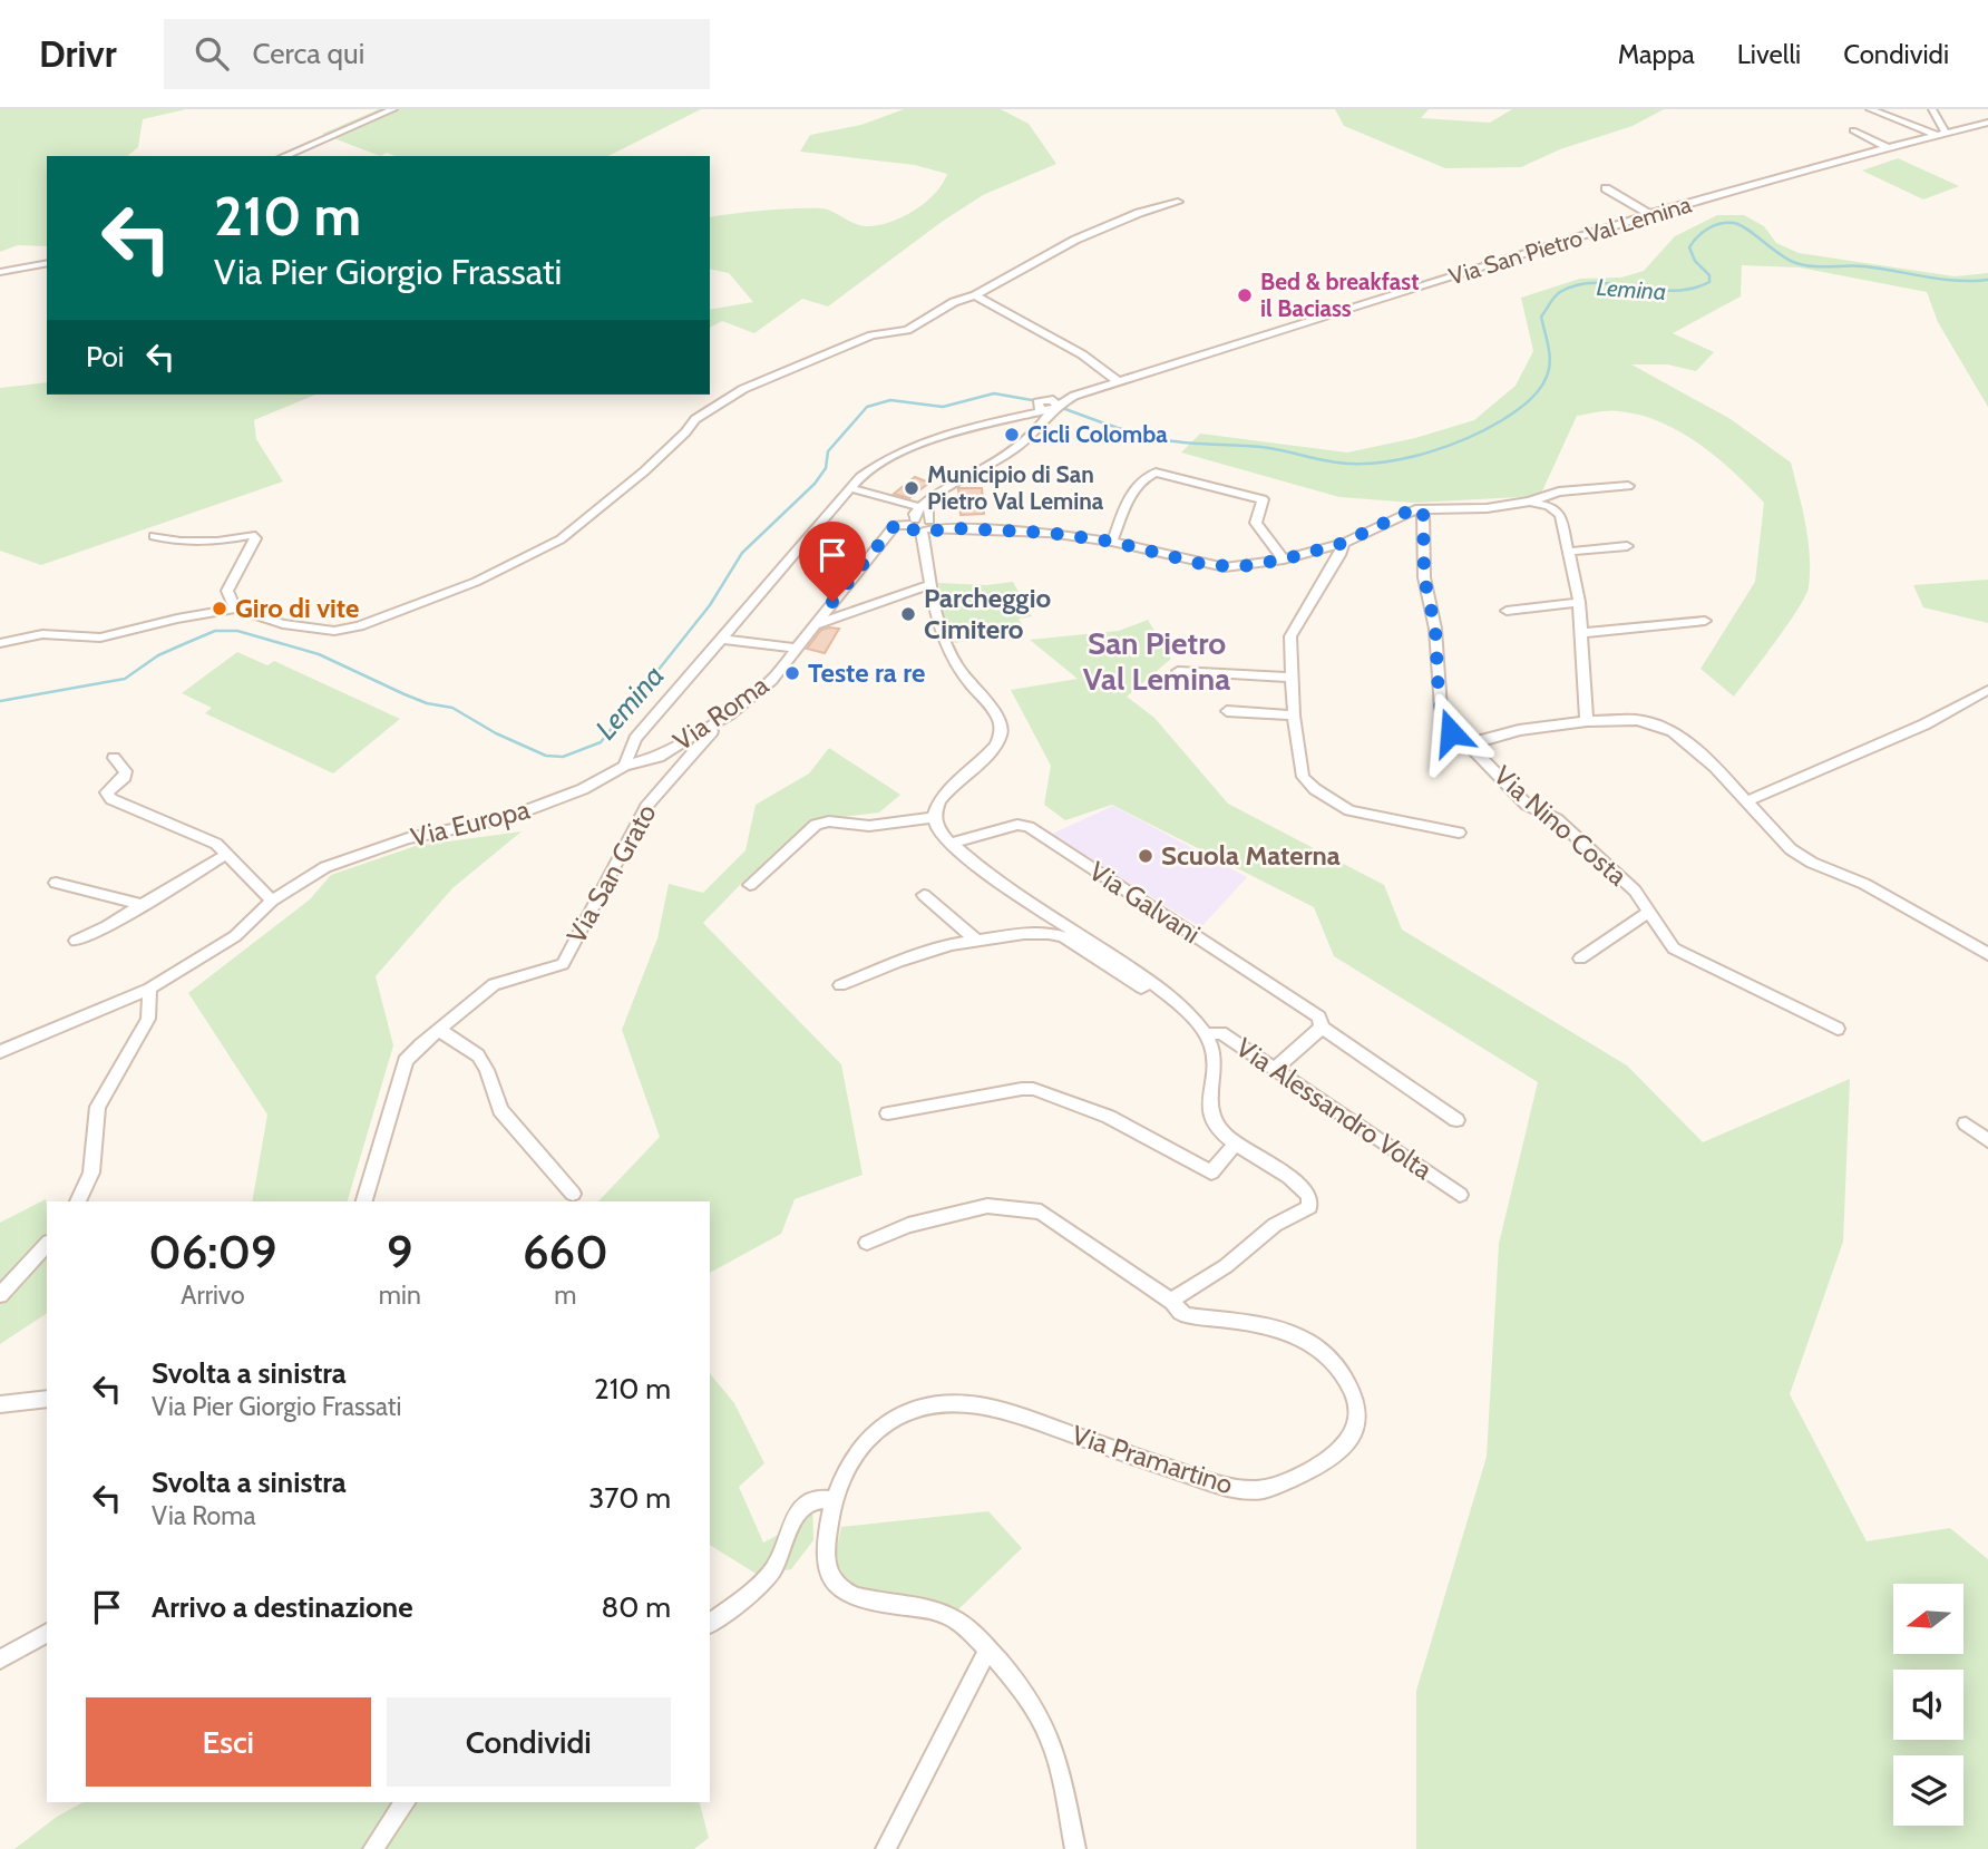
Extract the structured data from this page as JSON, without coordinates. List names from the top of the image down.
{
  "streets": {
    "street": [
      "Via San Pietro Val Lemina",
      "Via Roma",
      "Via Europa",
      "Via Nino Costa",
      "Via San Grato",
      "Via Galvani",
      "Via Alessandro Volta",
      "Via Pramartino"
    ]
  },
  "crossings": [
    ["Via Roma", "Via Europa"],
    ["Via Roma", "Via San Grato"]
  ],
  "districts": ["San Pietro Val Lemina"],
  "water": ["Lemina"],
  "places": [
    "Bed & breakfast il Baciass",
    "Cicli Colomba",
    "Municipio di San Pietro Val Lemina",
    "Giro di vite",
    "Parcheggio Cimitero",
    "Teste ra re",
    "Scuola Materna"
  ],
  "north": "left",
  "page": {
    "header": "Drivr",
    "search": "Cerca qui",
    "nav": ["Mappa", "Livelli", "Condividi"],
    "turn": ["210 m", "Via Pier Giorgio Frassati"],
    "then": "Poi",
    "eta": [
      "06:09",
      "Arrivo",
      "9",
      "min",
      "660",
      "m"
    ],
    "list": [
      {
        "name": "Svolta a sinistra",
        "note": "Via Pier Giorgio Frassati",
        "value": "210 m"
      },
      {
        "name": "Svolta a sinistra",
        "note": "Via Roma",
        "value": "370 m"
      },
      {
        "name": "Arrivo a destinazione",
        "value": "80 m"
      }
    ],
    "buttons": ["Esci", "Condividi"]
  }
}
